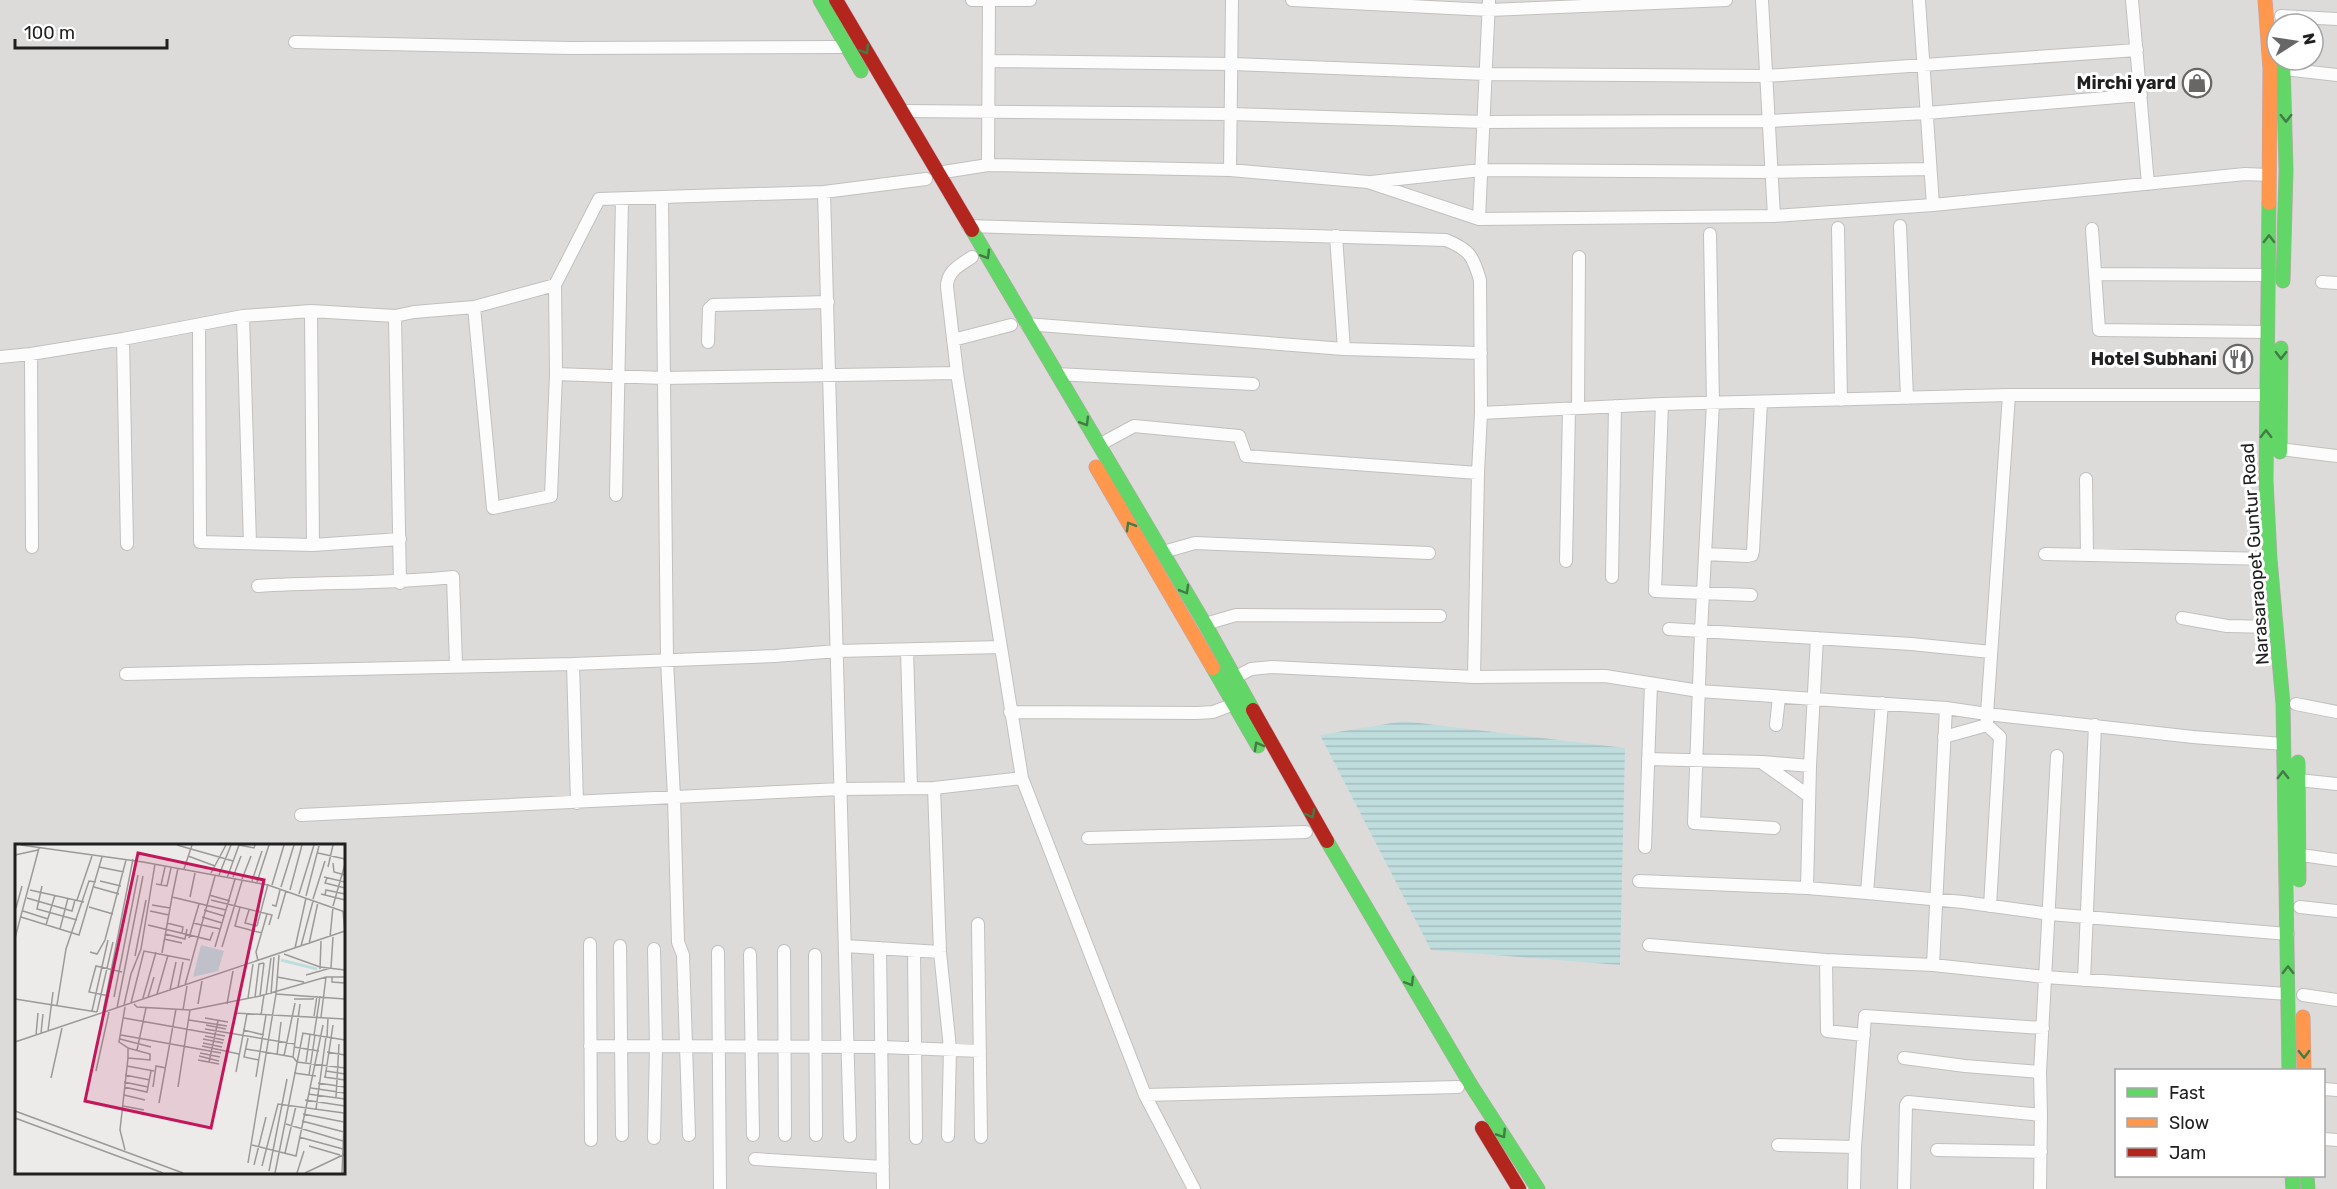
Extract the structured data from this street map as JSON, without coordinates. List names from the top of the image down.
{
  "streets": {
    "highway": ["Narasaraopet Guntur Road"]
  },
  "places": {
    "shop": ["Mirchi yard"],
    "restaurant": ["Hotel Subhani"]
  },
  "legend": ["Fast", "Slow", "Jam"],
  "scale_bar": "100 m",
  "north": "right"
}
